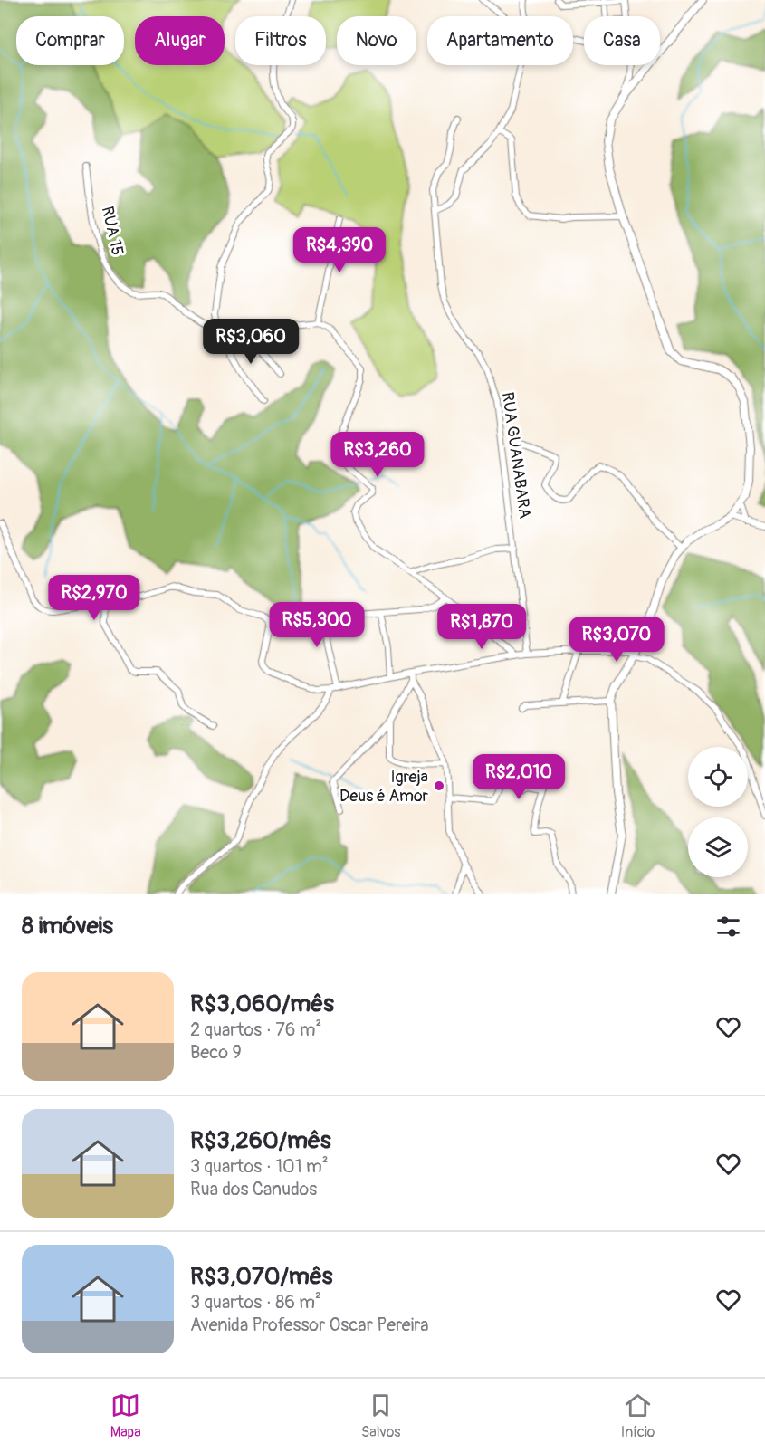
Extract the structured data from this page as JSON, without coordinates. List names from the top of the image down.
{
  "streets": {
    "street": ["RUA 15", "RUA GUANABARA"]
  },
  "places": ["Igreja Deus é Amor"],
  "page": {
    "chip": [
      "Comprar",
      "Alugar",
      "Filtros",
      "Novo",
      "Apartamento",
      "Casa"
    ],
    "price": [
      "R$4,390",
      "R$3,060",
      "R$3,260",
      "R$2,970",
      "R$5,300",
      "R$1,870",
      "R$3,070",
      "R$2,010"
    ],
    "heading": "8 imóveis",
    "list": [
      {
        "name": "R$3,060/mês",
        "note": "2 quartos · 76 m² · Beco 9"
      },
      {
        "name": "R$3,260/mês",
        "note": "3 quartos · 101 m² · Rua dos Canudos"
      },
      {
        "name": "R$3,070/mês",
        "note": "3 quartos · 86 m² · Avenida Professor Oscar Pereira"
      }
    ],
    "tabs": ["Mapa", "Salvos", "Início"]
  }
}
